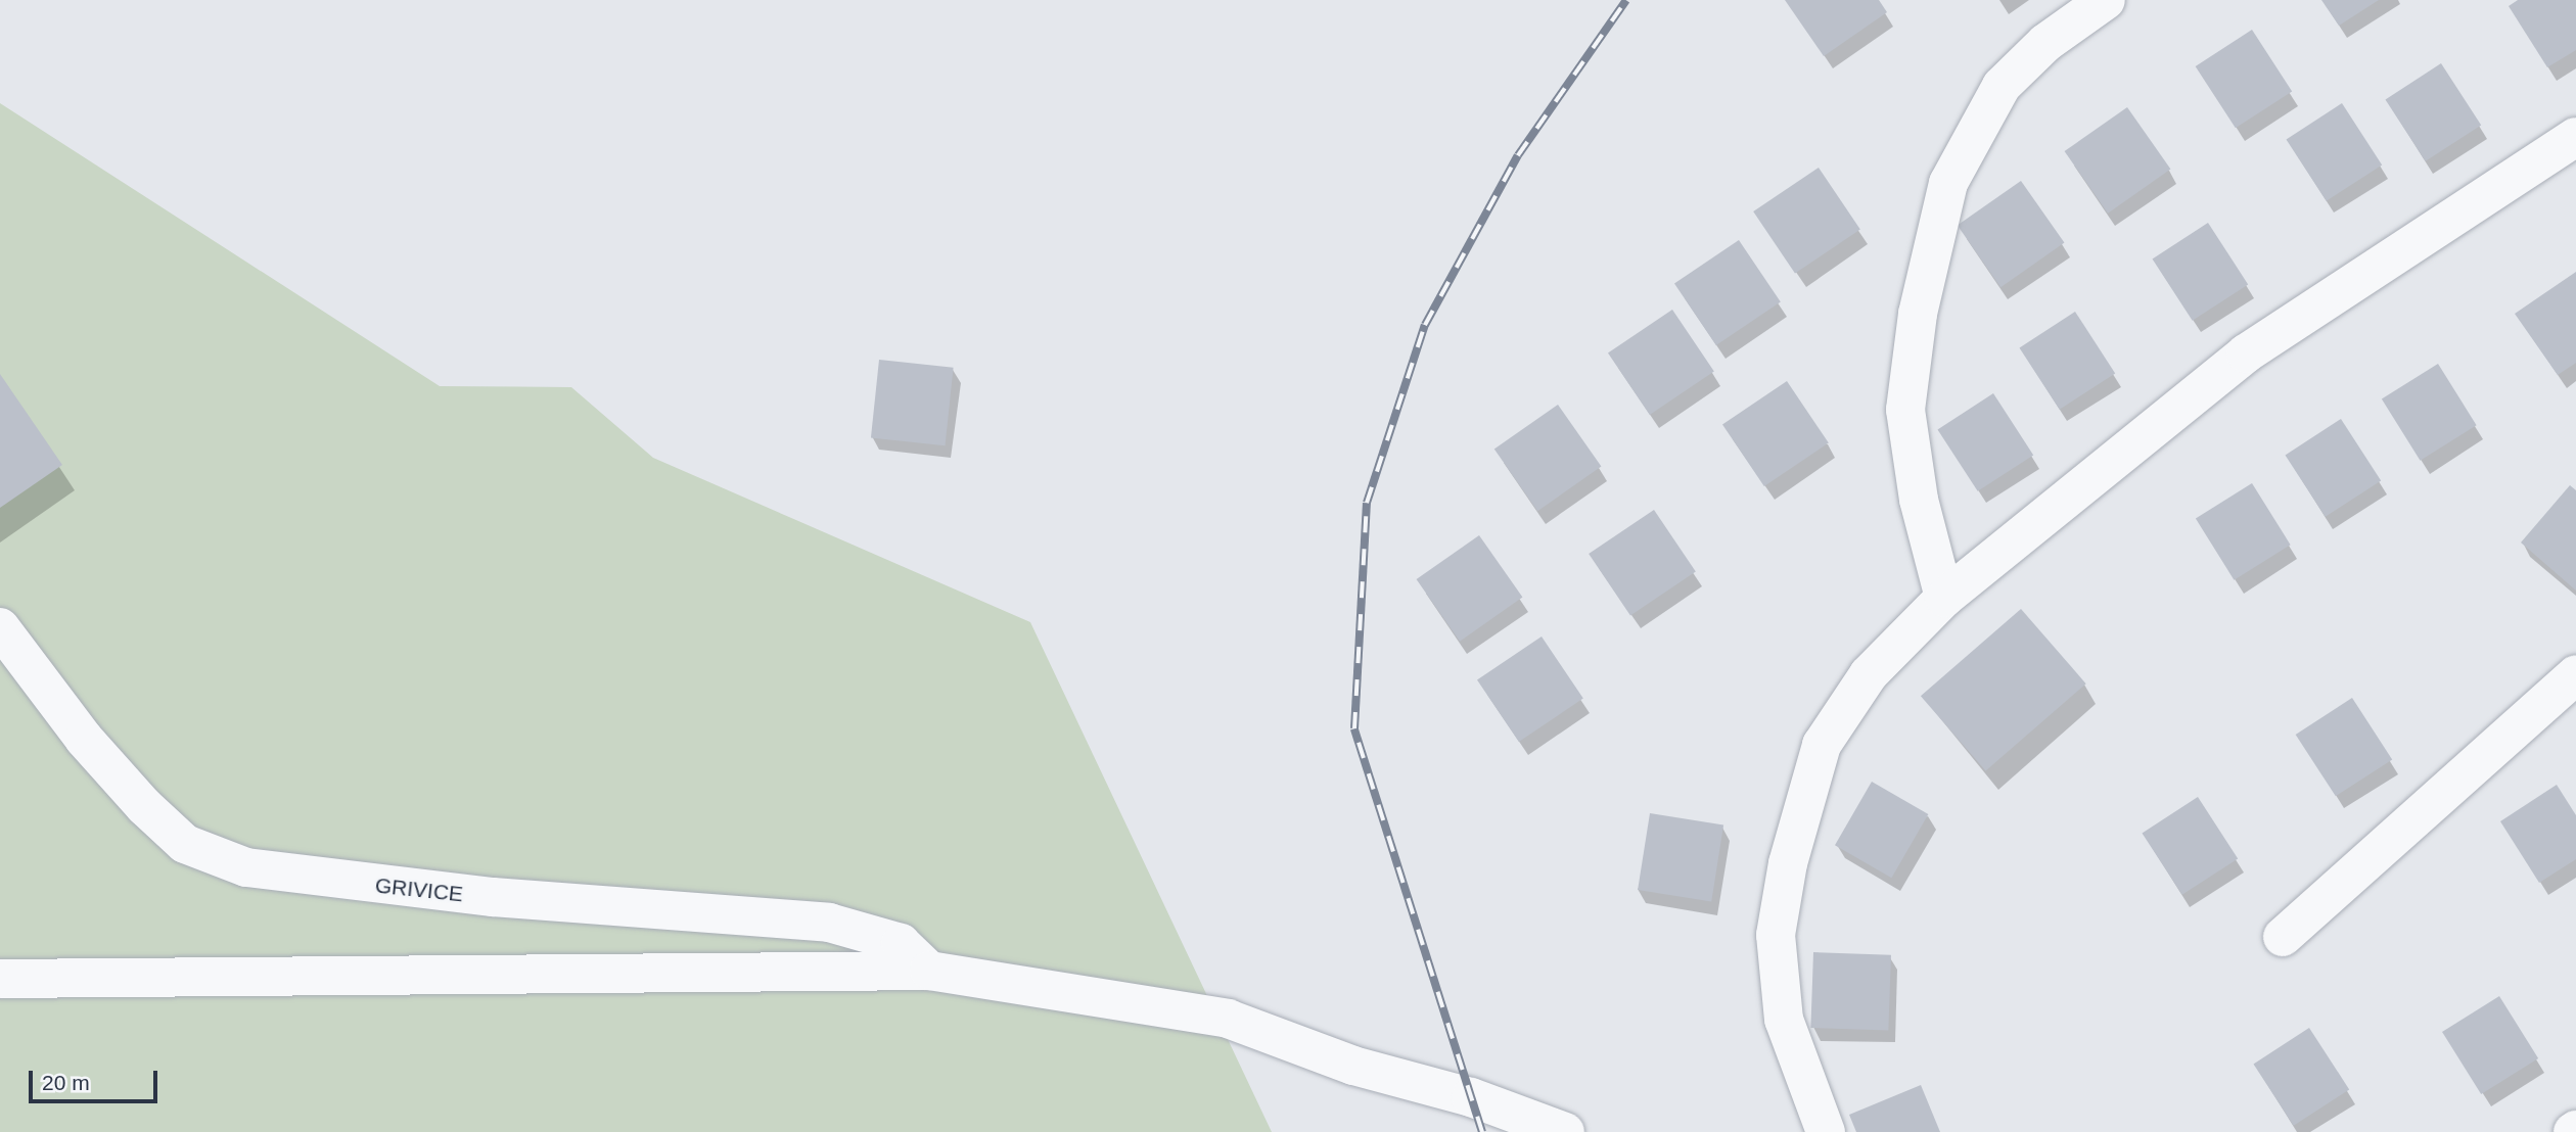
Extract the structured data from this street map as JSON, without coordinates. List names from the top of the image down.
{
  "streets": {
    "street": ["GRIVICE"]
  },
  "scale_bar": "20 m"
}
